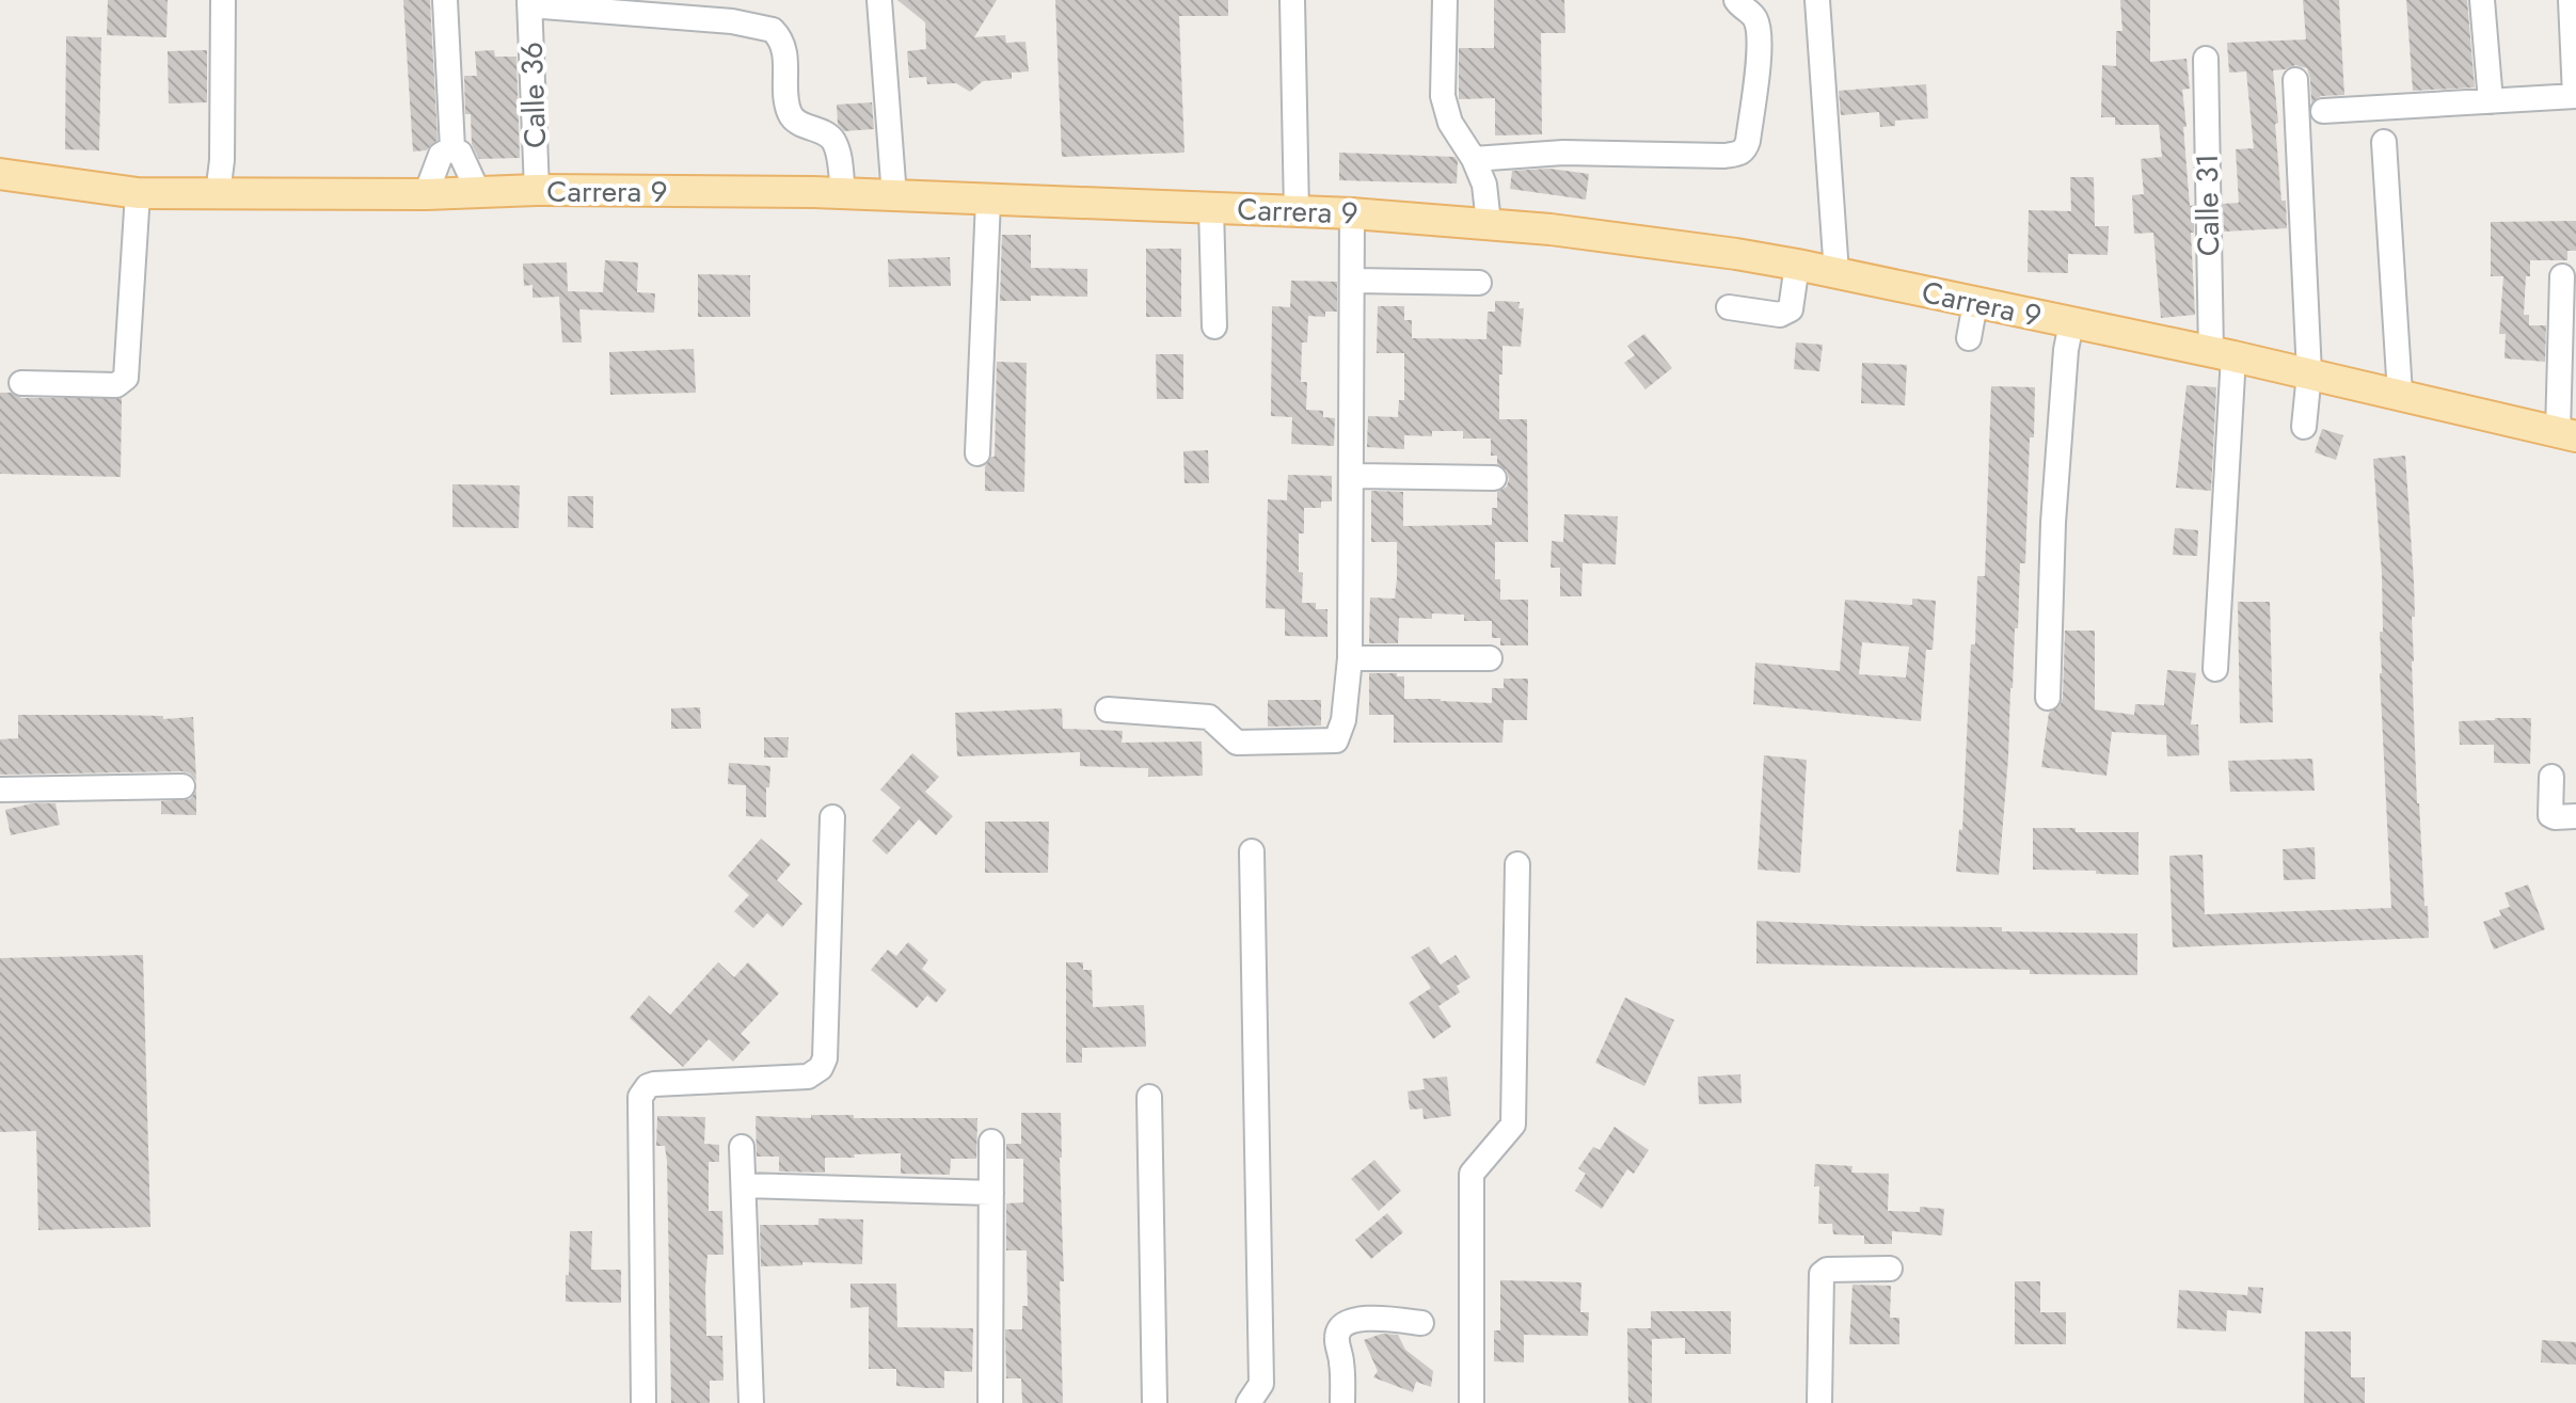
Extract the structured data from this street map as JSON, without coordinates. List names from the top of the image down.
{
  "streets": {
    "main road": ["Carrera 9"],
    "street": ["Calle 36", "Calle 31"]
  },
  "crossings": [
    ["Calle 36", "Carrera 9"],
    ["Carrera 9", "Calle 31"]
  ]
}
